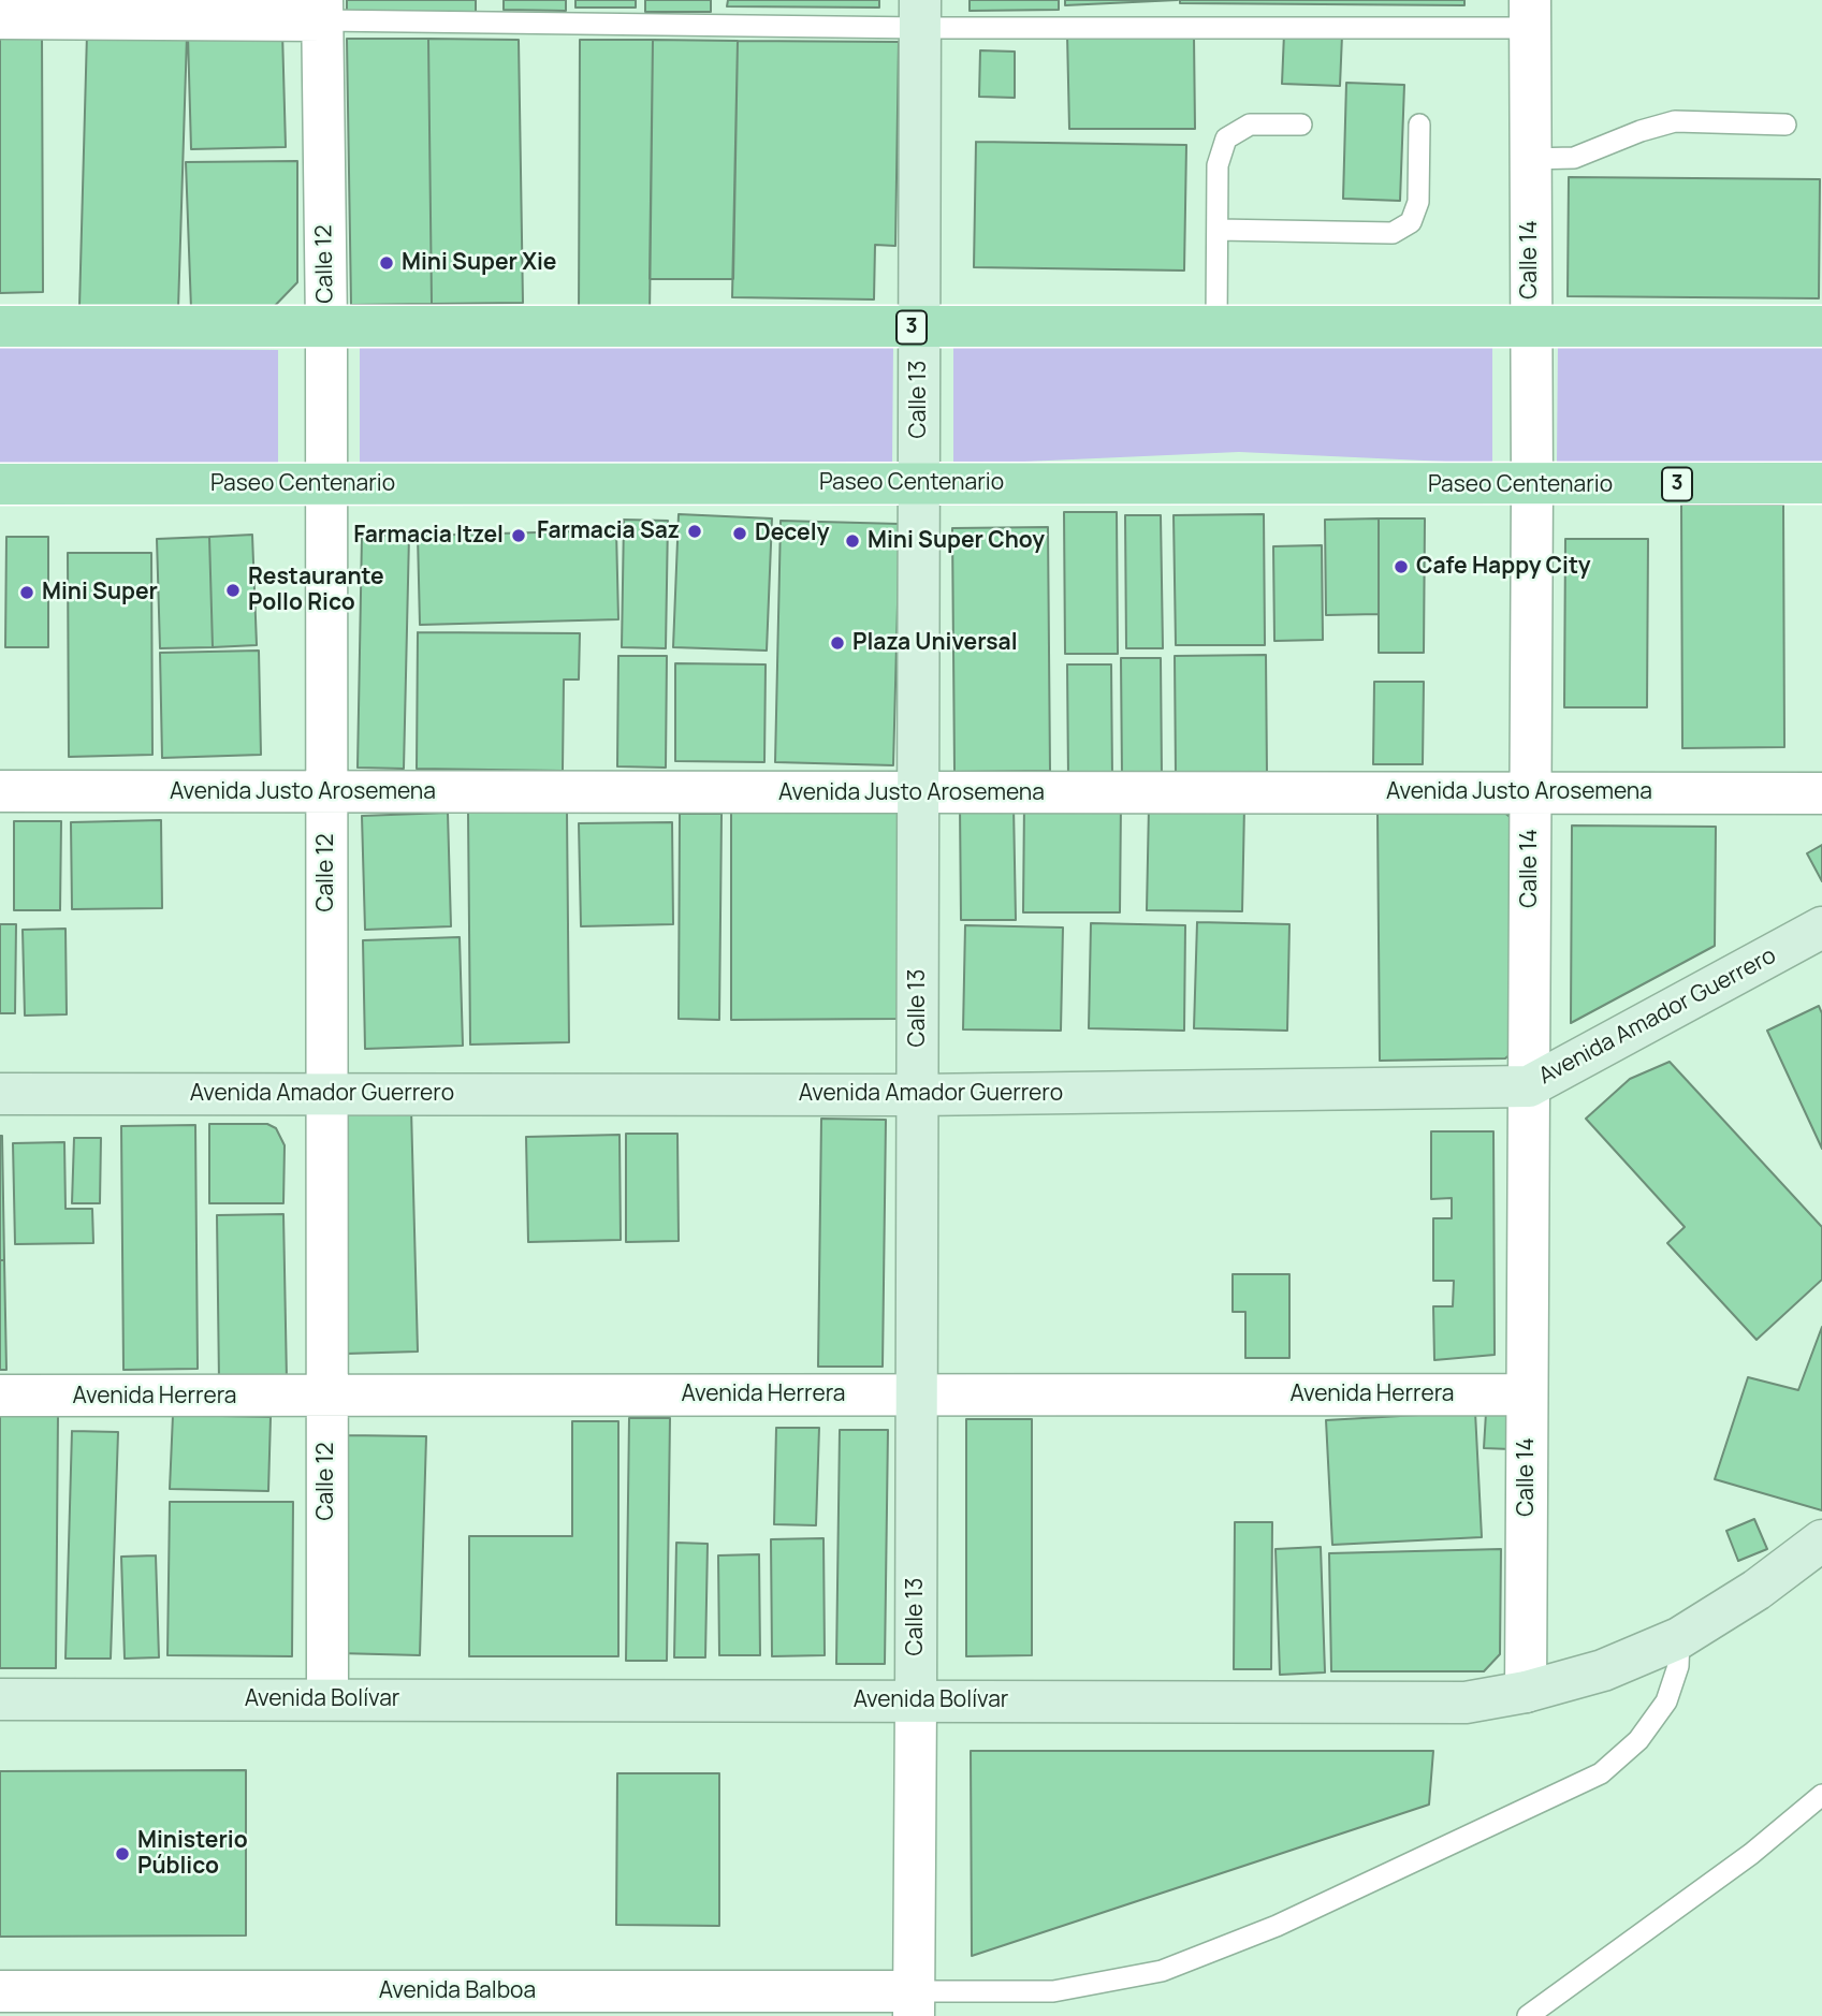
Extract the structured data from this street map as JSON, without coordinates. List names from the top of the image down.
{
  "streets": {
    "main road": [
      "3",
      "Calle 13",
      "Paseo Centenario",
      "Avenida Amador Guerrero",
      "Avenida Bolívar"
    ],
    "street": [
      "Calle 14",
      "Calle 12",
      "Avenida Justo Arosemena",
      "Avenida Herrera",
      "Avenida Balboa"
    ]
  },
  "crossings": [
    ["Calle 14", "3"],
    ["Calle 14", "Paseo Centenario"],
    ["Calle 14", "Avenida Justo Arosemena"],
    ["Calle 14", "Avenida Amador Guerrero"],
    ["Calle 14", "Avenida Herrera"],
    ["Calle 14", "Avenida Bolívar"],
    ["Calle 12", "3"],
    ["Calle 12", "Paseo Centenario"],
    ["Calle 12", "Avenida Justo Arosemena"],
    ["Calle 12", "Avenida Amador Guerrero"],
    ["Calle 12", "Avenida Herrera"],
    ["Calle 12", "Avenida Bolívar"],
    ["3", "Calle 13"],
    ["Calle 13", "Paseo Centenario"],
    ["Calle 13", "Avenida Justo Arosemena"],
    ["Calle 13", "Avenida Amador Guerrero"],
    ["Calle 13", "Avenida Herrera"],
    ["Calle 13", "Avenida Bolívar"],
    ["Calle 13", "Avenida Balboa"]
  ],
  "places": [
    "Mini Super Xie",
    "Farmacia Saz",
    "Decely",
    "Farmacia Itzel",
    "Mini Super Choy",
    "Cafe Happy City",
    "Restaurante Pollo Rico",
    "Mini Super",
    "Plaza Universal",
    "Ministerio Público"
  ]
}
